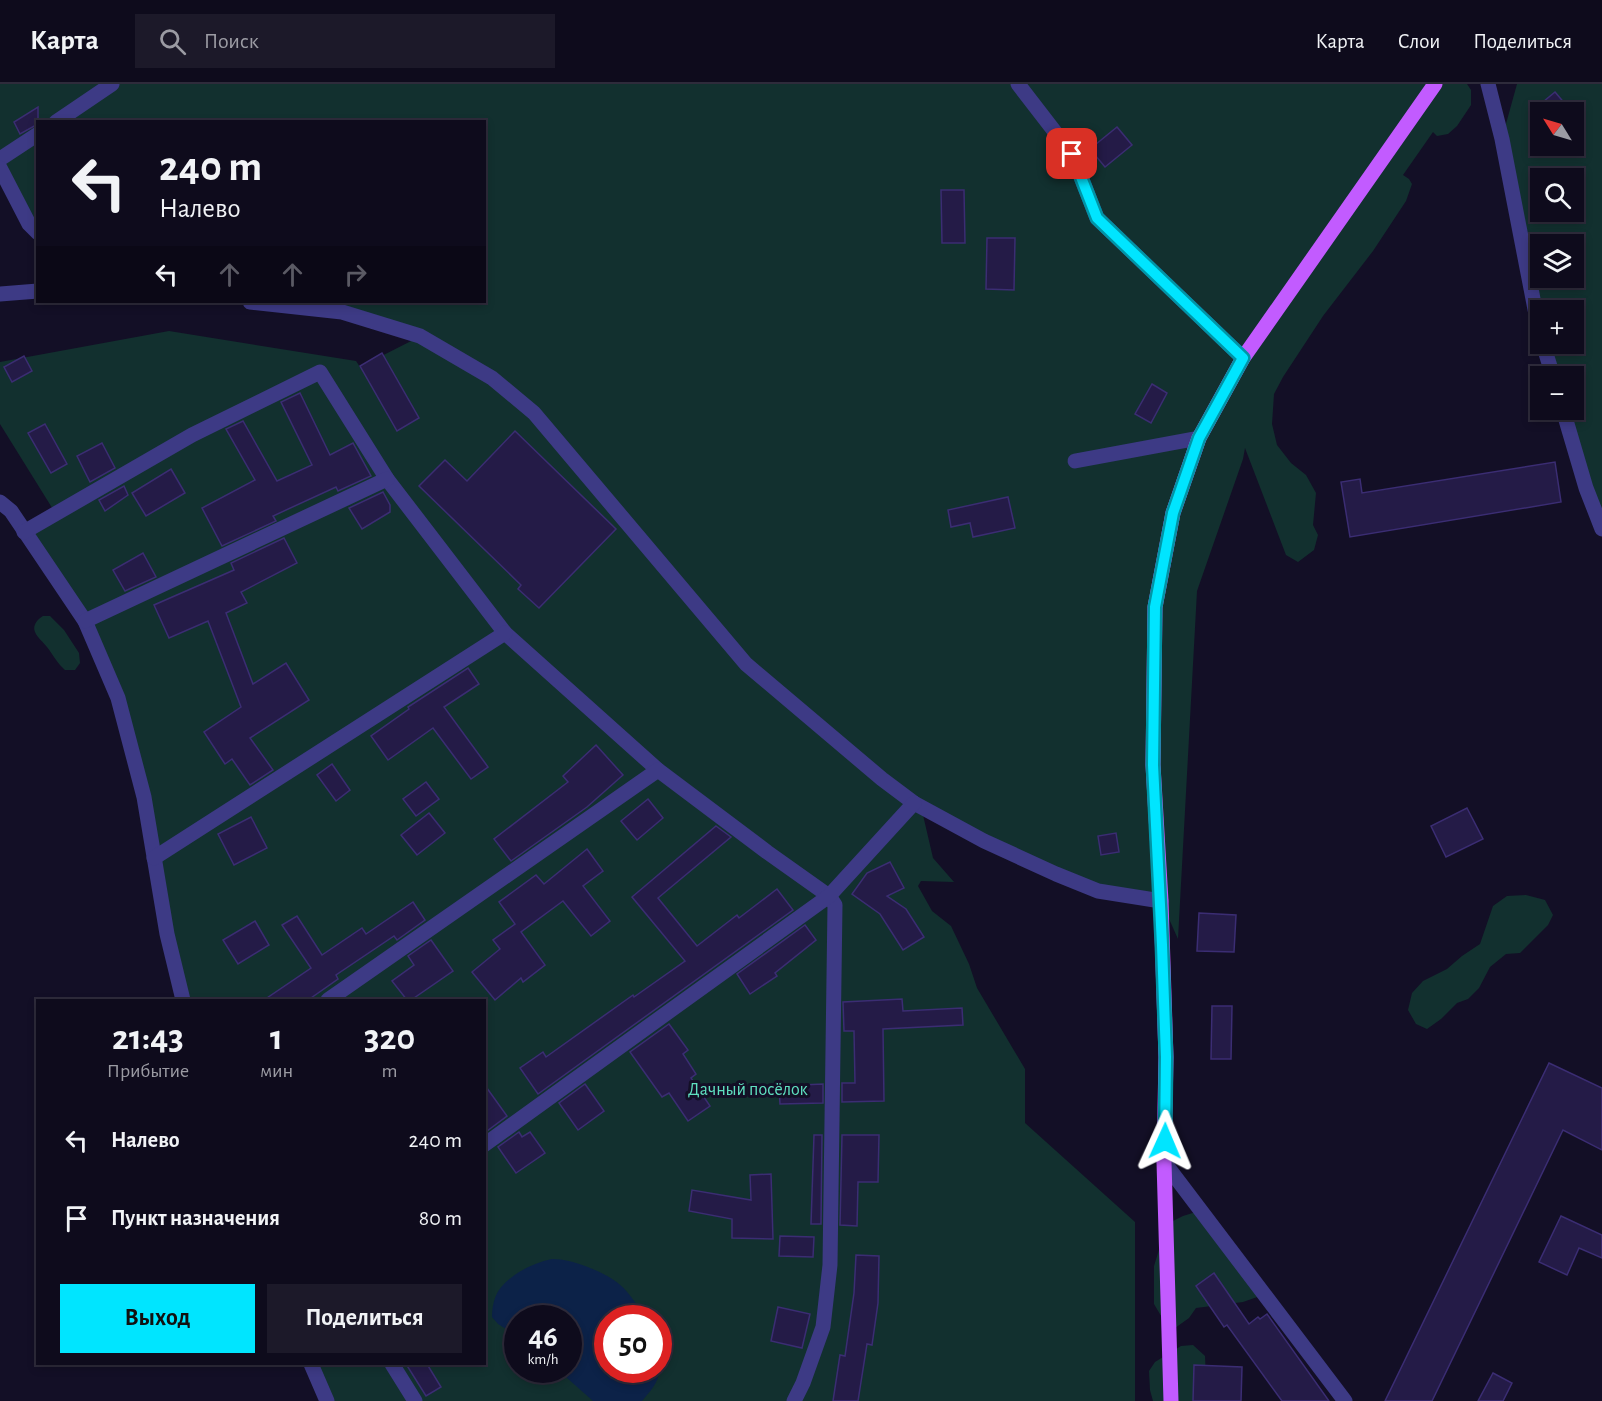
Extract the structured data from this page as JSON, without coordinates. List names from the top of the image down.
{
  "parks": ["Дачный посёлок"],
  "north": "top left",
  "page": {
    "header": "Карта",
    "search": "Поиск",
    "nav": ["Карта", "Слои", "Поделиться"],
    "map_buttons": ["+", "−"],
    "turn": ["240 m", "Налево"],
    "eta": [
      "21:43",
      "Прибытие",
      "1",
      "мин",
      "320",
      "m"
    ],
    "list": [
      {
        "name": "Налево",
        "value": "240 m"
      },
      {
        "name": "Пункт назначения",
        "value": "80 m"
      }
    ],
    "buttons": ["Выход", "Поделиться"],
    "speed": "46 km/h",
    "limit": "50"
  }
}
